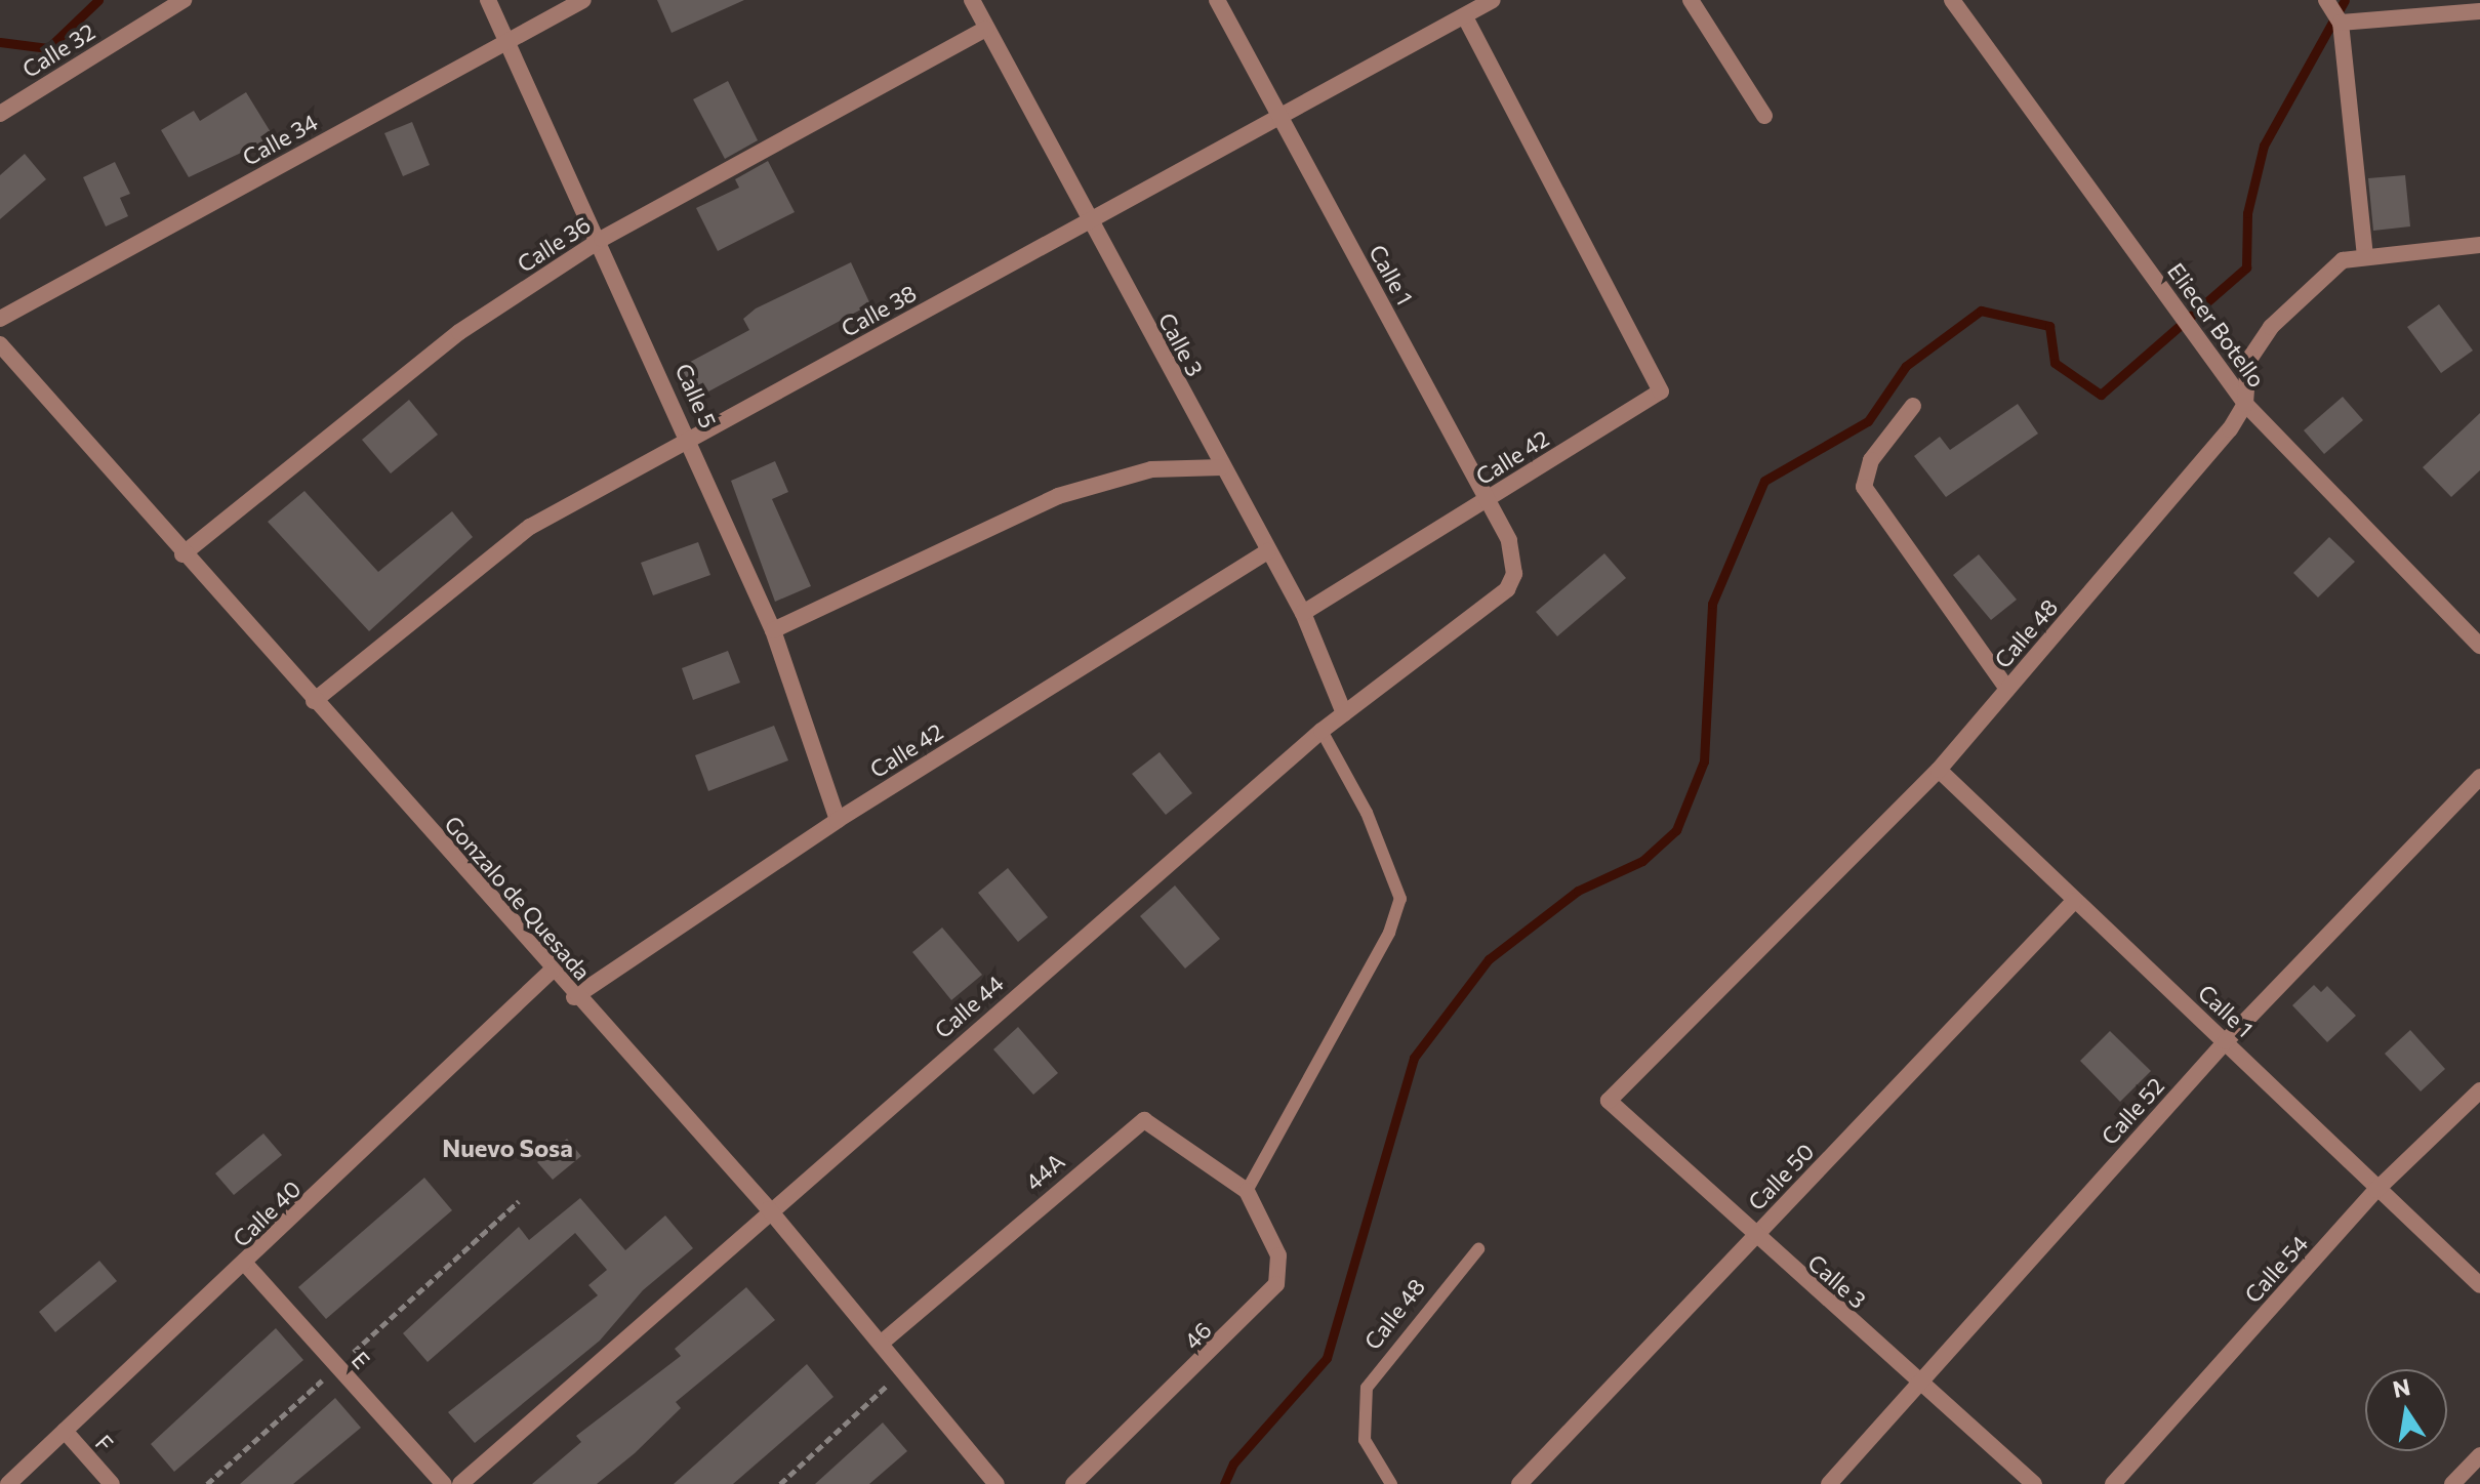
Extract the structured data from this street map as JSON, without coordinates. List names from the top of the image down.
{
  "streets": {
    "street": [
      "Calle 32",
      "Calle 34",
      "Calle 36",
      "Calle 1",
      "Calle 38",
      "Eliecer Botello",
      "Calle 3",
      "Calle 5",
      "Calle 42",
      "Calle 48",
      "Gonzalo de Quesada",
      "Calle 44",
      "Calle 52",
      "44A",
      "Calle 50",
      "Calle 40",
      "Calle 54",
      "46",
      "E",
      "F"
    ]
  },
  "crossings": [
    ["Calle 34", "Calle 5"],
    ["Calle 36", "Calle 3"],
    ["Calle 36", "Calle 5"],
    ["Calle 36", "Gonzalo de Quesada"],
    ["Calle 1", "Calle 38"],
    ["Calle 1", "Calle 42"],
    ["Calle 1", "Calle 48"],
    ["Calle 1", "Calle 44"],
    ["Calle 1", "Calle 52"],
    ["Calle 1", "Calle 50"],
    ["Calle 1", "Calle 54"],
    ["Calle 38", "Calle 3"],
    ["Calle 38", "Calle 5"],
    ["Calle 38", "Calle 42"],
    ["Calle 38", "Gonzalo de Quesada"],
    ["Eliecer Botello", "Calle 48"],
    ["Calle 3", "Calle 42"],
    ["Calle 3", "Calle 48"],
    ["Calle 3", "Calle 44"],
    ["Calle 3", "Calle 52"],
    ["Calle 3", "Calle 50"],
    ["Calle 5", "Calle 42"],
    ["Calle 42", "Gonzalo de Quesada"],
    ["Gonzalo de Quesada", "Calle 44"],
    ["Gonzalo de Quesada", "44A"],
    ["Gonzalo de Quesada", "Calle 40"],
    ["44A", "46"],
    ["Calle 40", "E"],
    ["Calle 40", "F"]
  ],
  "districts": ["Nuevo Sosa"],
  "north": "top"
}
